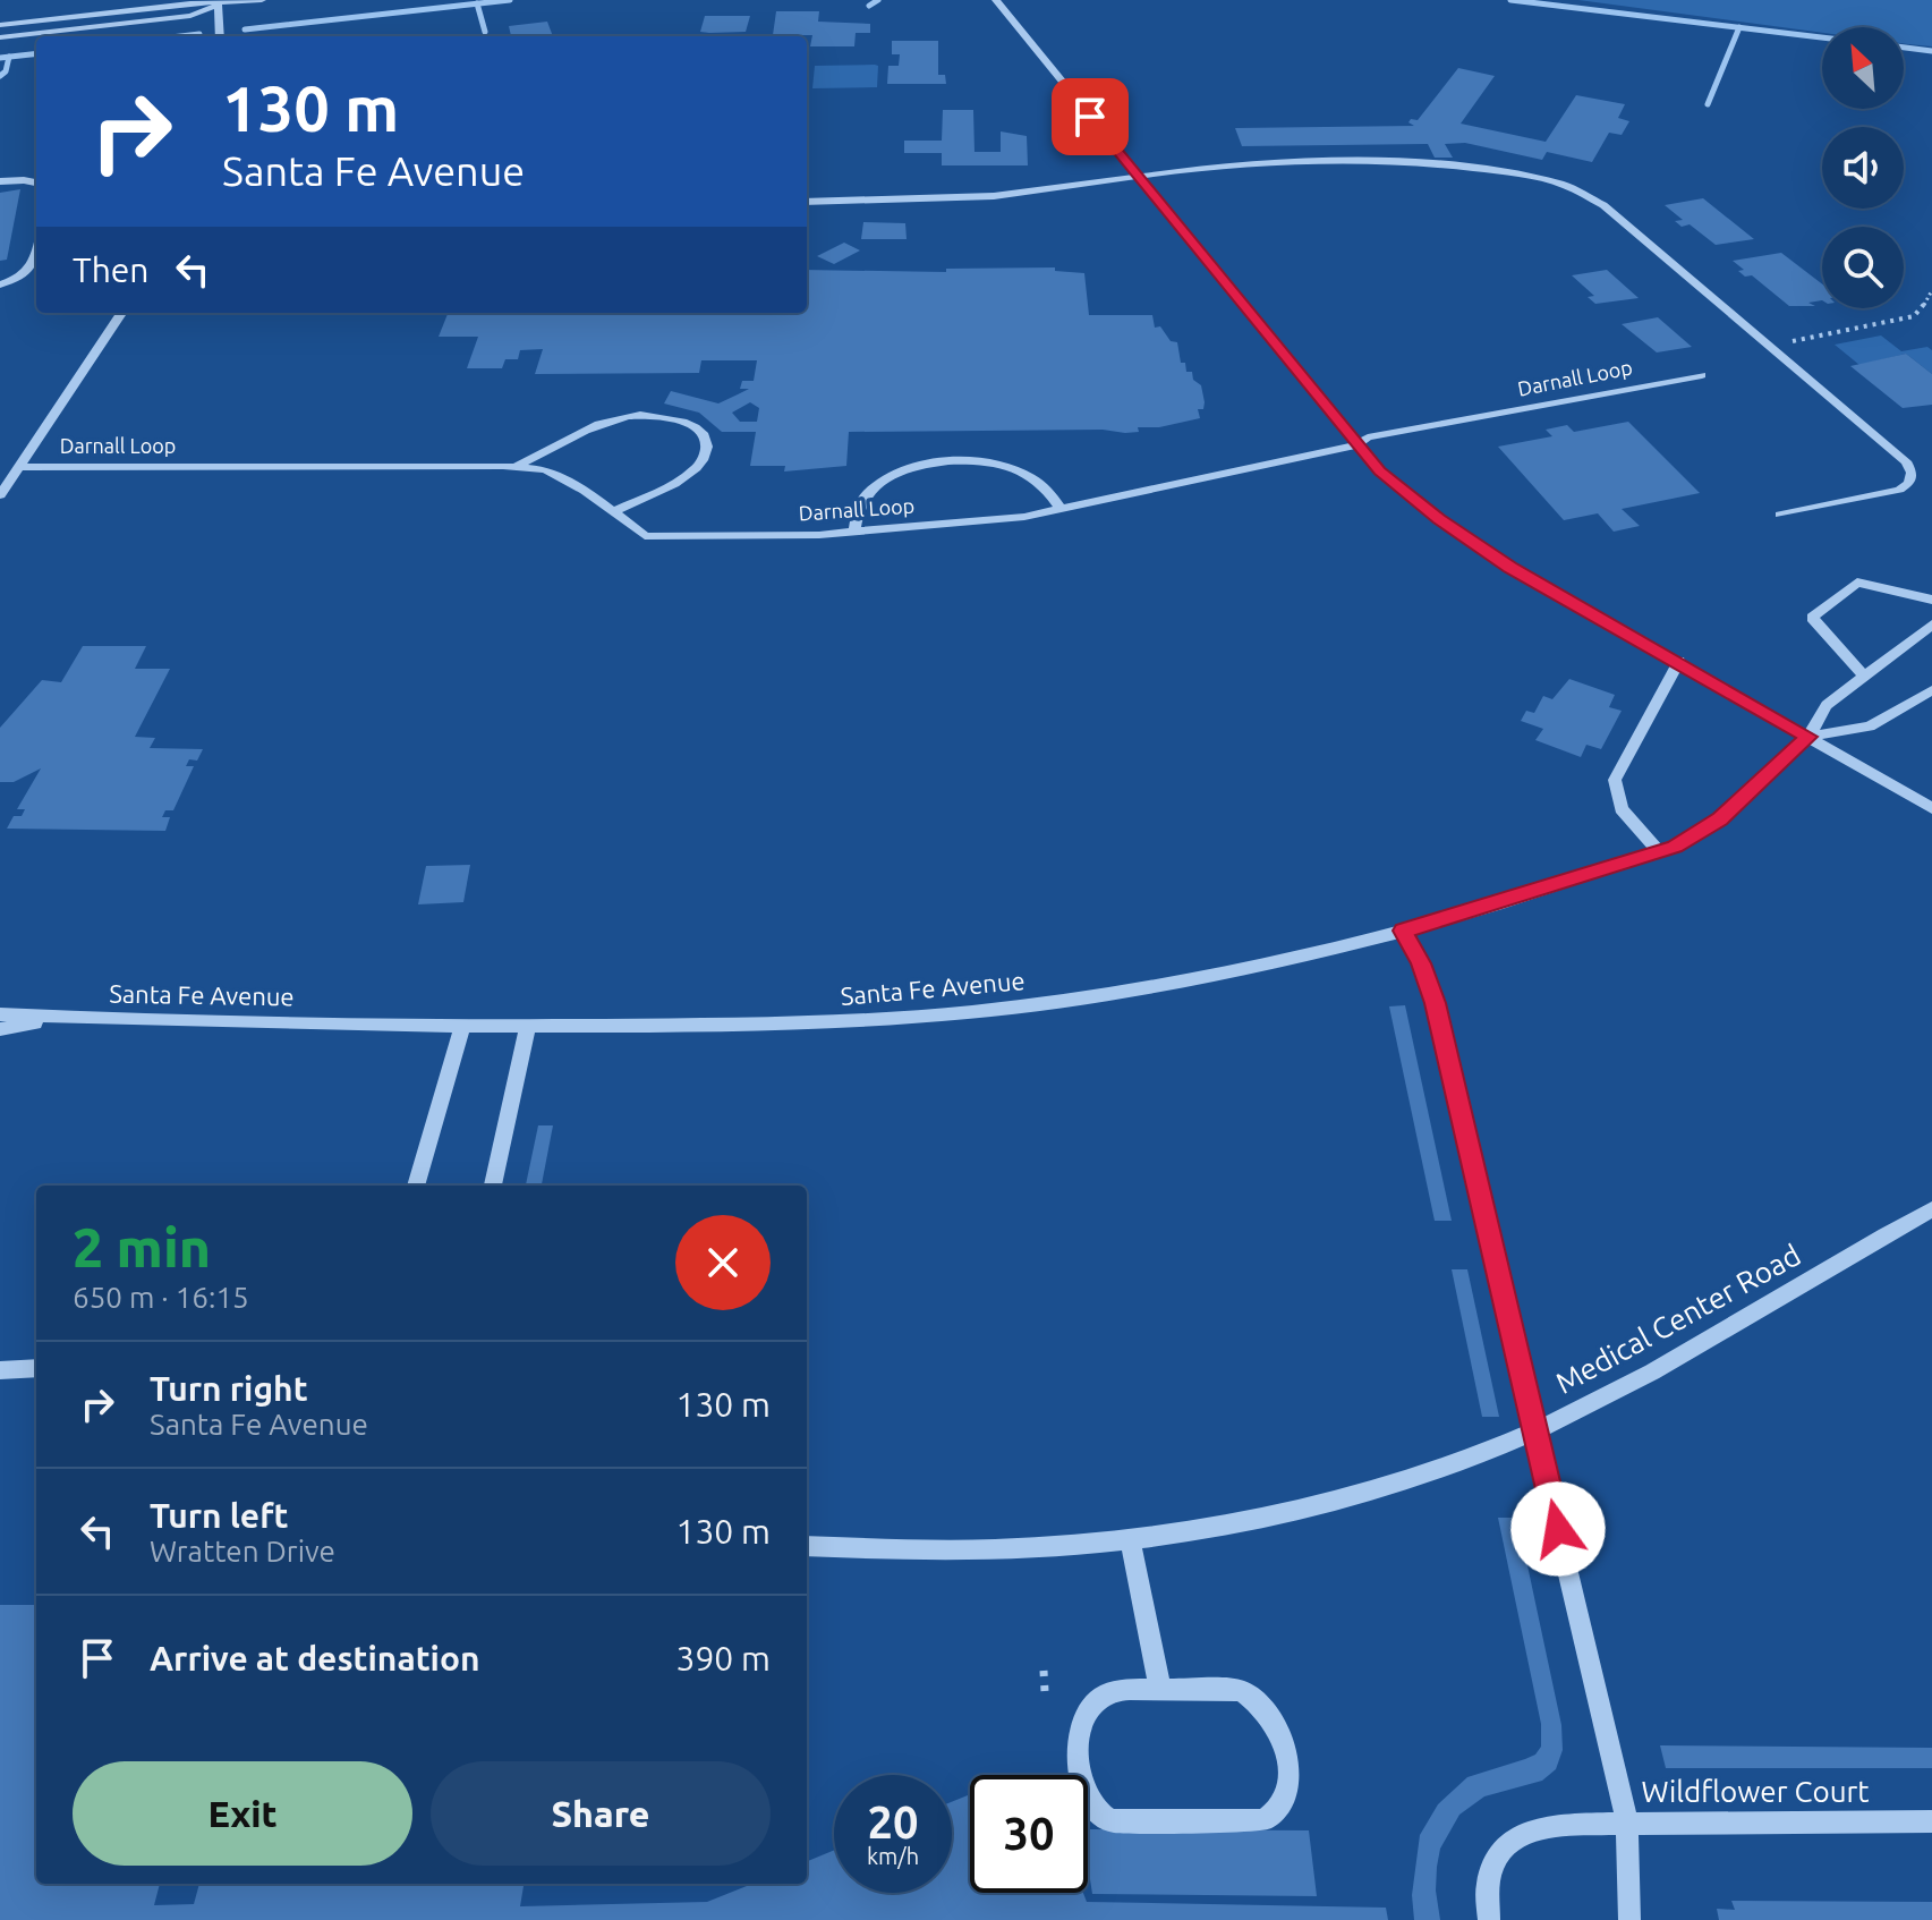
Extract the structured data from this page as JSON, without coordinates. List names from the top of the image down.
{
  "streets": {
    "street": [
      "Darnall Loop",
      "Santa Fe Avenue",
      "Medical Center Road",
      "Wildflower Court"
    ]
  },
  "crossings": [
    ["Santa Fe Avenue", "Wildflower Court"],
    ["Medical Center Road", "Wildflower Court"]
  ],
  "north": "top left",
  "page": {
    "turn": ["130 m", "Santa Fe Avenue"],
    "then": "Then",
    "heading": ["2 min", "650 m · 16:15"],
    "list": [
      {
        "name": "Turn right",
        "note": "Santa Fe Avenue",
        "value": "130 m"
      },
      {
        "name": "Turn left",
        "note": "Wratten Drive",
        "value": "130 m"
      },
      {
        "name": "Arrive at destination",
        "value": "390 m"
      }
    ],
    "buttons": ["Exit", "Share"],
    "speed": "20 km/h",
    "limit": "30"
  }
}
